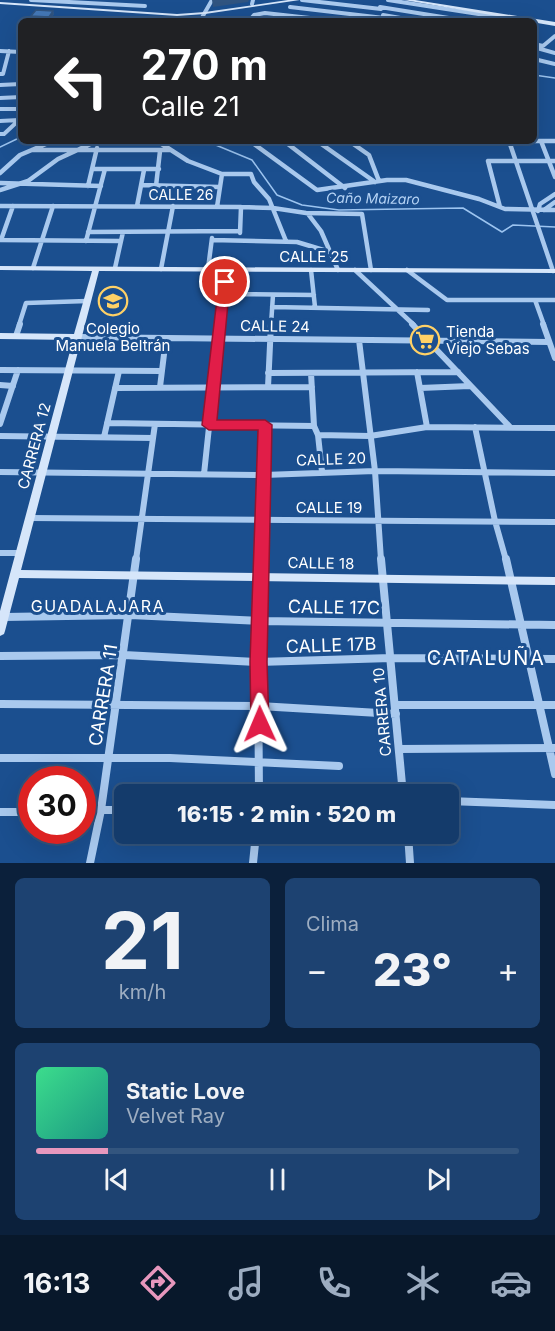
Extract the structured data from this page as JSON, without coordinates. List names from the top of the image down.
{
  "streets": {
    "street": [
      "CALLE 26",
      "CALLE 25",
      "CALLE 24",
      "CARRERA 12",
      "CALLE 20",
      "CALLE 19",
      "CALLE 18",
      "CALLE 17C",
      "CALLE 17B",
      "CARRERA 11",
      "CARRERA 10"
    ]
  },
  "crossings": [
    ["CALLE 26", "CALLE 25"],
    ["CALLE 25", "CARRERA 12"],
    ["CALLE 24", "CARRERA 12"],
    ["CALLE 24", "CARRERA 10"],
    ["CARRERA 12", "CALLE 20"],
    ["CARRERA 12", "CALLE 19"],
    ["CARRERA 12", "CALLE 18"],
    ["CARRERA 12", "CALLE 17C"],
    ["CALLE 20", "CARRERA 11"],
    ["CALLE 20", "CARRERA 10"],
    ["CALLE 19", "CARRERA 11"],
    ["CALLE 19", "CARRERA 10"],
    ["CALLE 18", "CARRERA 11"],
    ["CALLE 18", "CARRERA 10"],
    ["CALLE 17C", "CARRERA 11"],
    ["CALLE 17C", "CARRERA 10"],
    ["CALLE 17B", "CARRERA 11"],
    ["CALLE 17B", "CARRERA 10"]
  ],
  "districts": ["GUADALAJARA", "CATALUÑA"],
  "water": ["Caño Maizaro"],
  "places": {
    "school or university": ["Colegio Manuela Beltrán"],
    "supermarket": ["Tienda Viejo Sebas"]
  },
  "page": {
    "turn": ["270 m", "Calle 21"],
    "limit": "30",
    "trip": "16:15 · 2 min · 520 m",
    "tile": [
      ["21", "km/h"],
      "Clima"
    ],
    "heat": ["−", "23°", "+"],
    "song": ["Static Love", "Velvet Ray"],
    "tabs": "16:13"
  }
}
